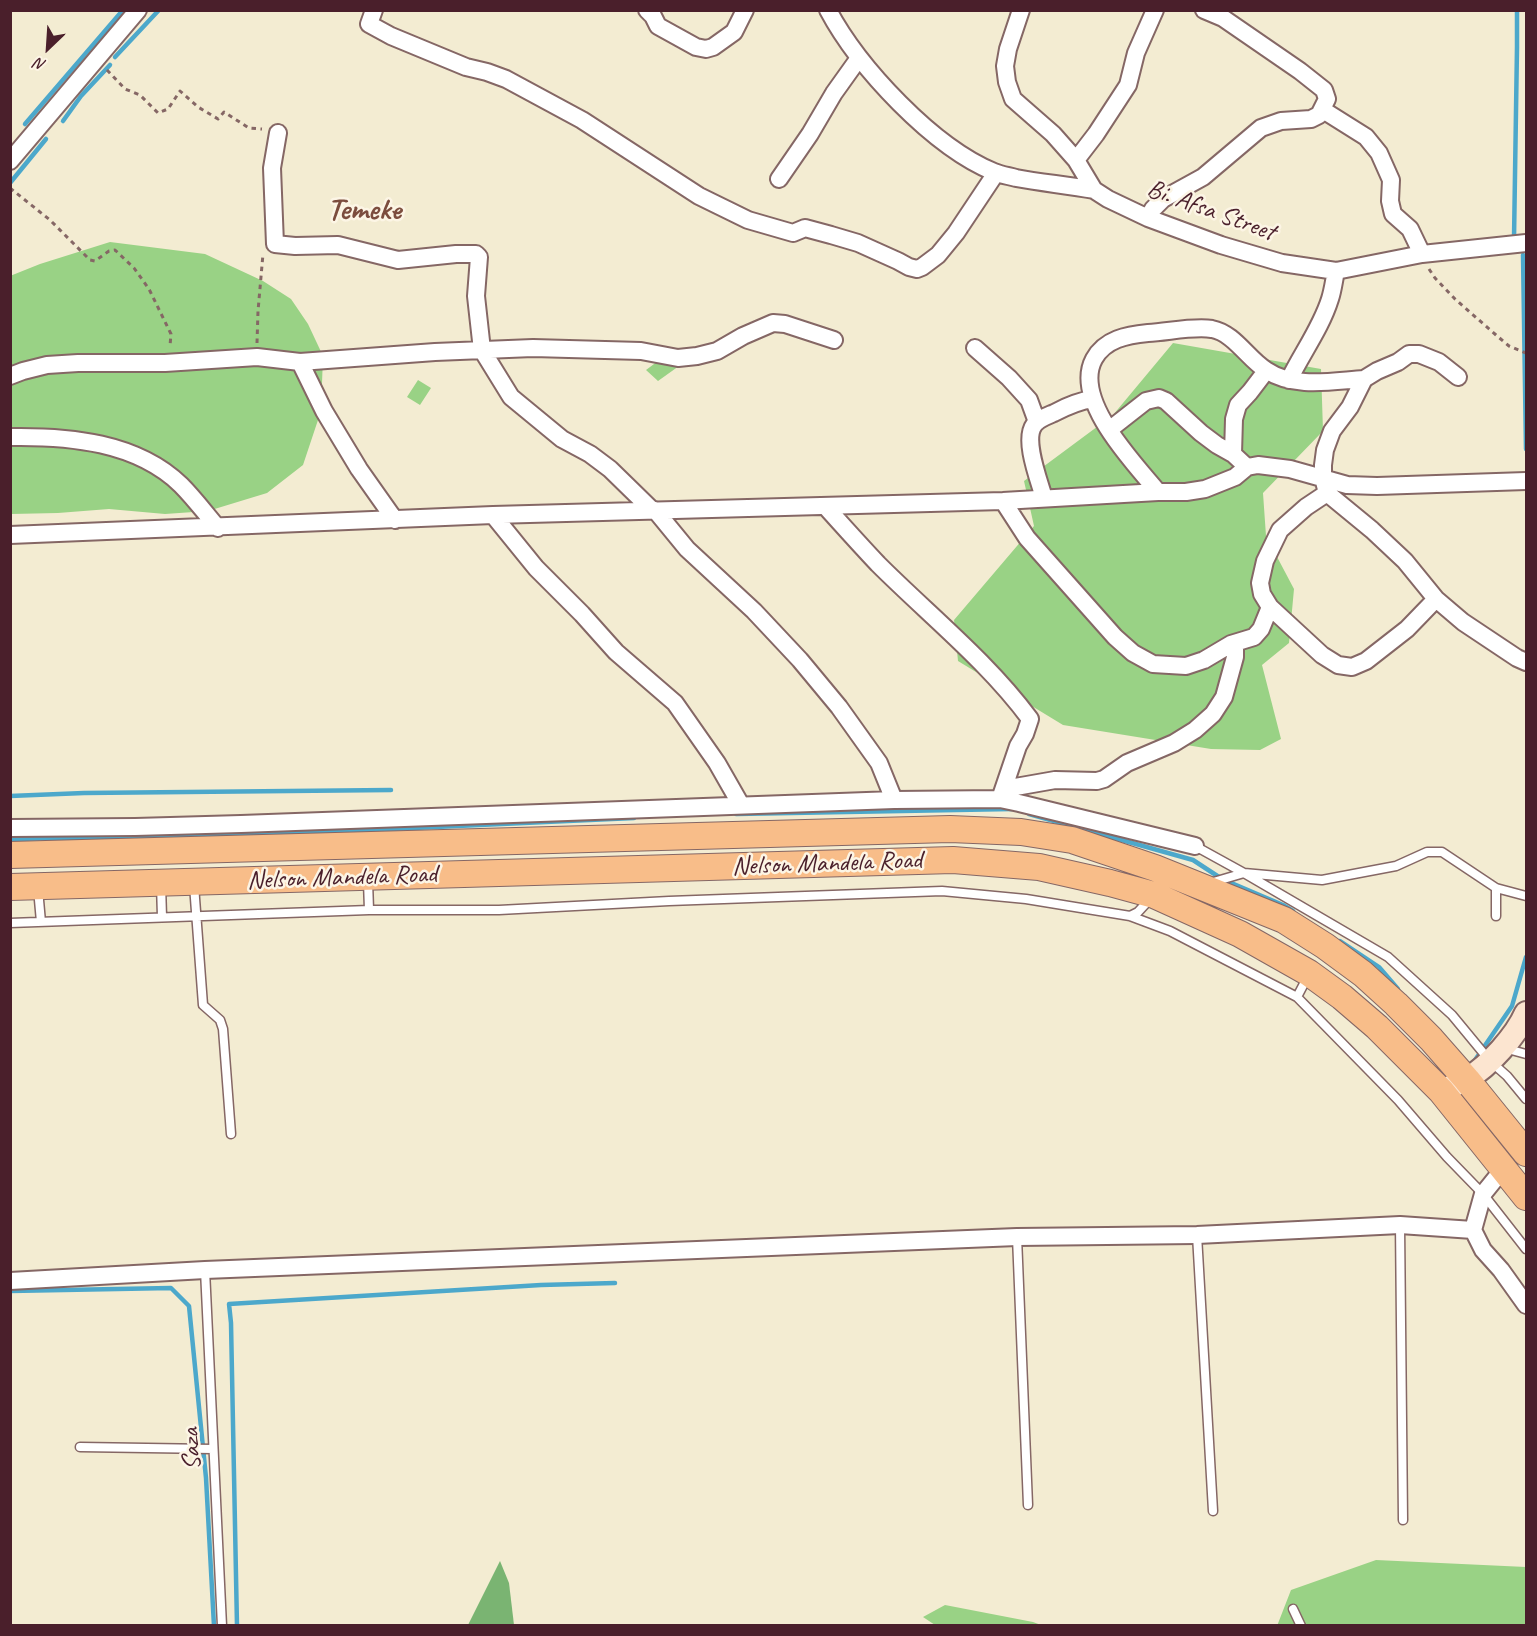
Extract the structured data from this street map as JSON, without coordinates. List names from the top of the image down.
{
  "streets": {
    "main road": ["Nelson Mandela Road"],
    "street": ["Bi. Afsa Street"],
    "lane": ["Saza"]
  },
  "districts": ["Temeke"],
  "north": "bottom left"
}
